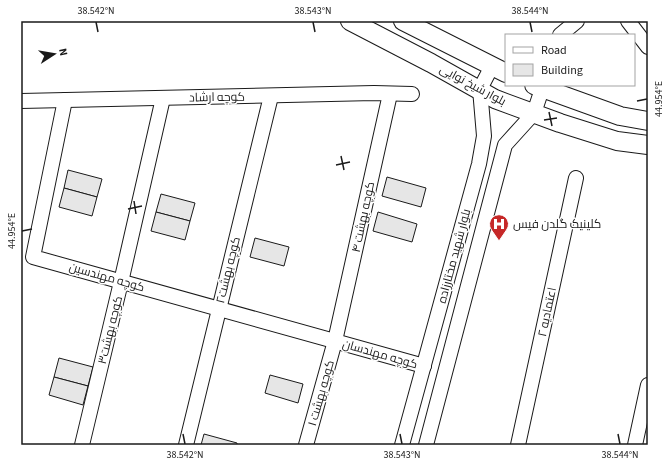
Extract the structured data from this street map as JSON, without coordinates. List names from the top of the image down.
{
  "streets": {
    "main road": ["بلوار شیخ نوایی"],
    "street": [
      "کوچه ارشاد",
      "کوچه بهشت ۴",
      "بلوار شهید مختارزاده",
      "کوچه بهشت۲",
      "کوچه مهندسین",
      "اعتمادیه ۲",
      "کوچه بهشت۳",
      "کوچه مهندسان",
      "کوچه بهشت ۱"
    ]
  },
  "crossings": [
    ["بلوار شیخ نوایی", "بلوار شهید مختارزاده"],
    ["کوچه ارشاد", "کوچه بهشت ۴"],
    ["کوچه ارشاد", "کوچه بهشت۲"],
    ["کوچه ارشاد", "کوچه مهندسین"],
    ["کوچه ارشاد", "کوچه بهشت۳"],
    ["کوچه بهشت ۴", "کوچه مهندسین"],
    ["کوچه بهشت ۴", "کوچه مهندسان"],
    ["کوچه بهشت ۴", "کوچه بهشت ۱"],
    ["بلوار شهید مختارزاده", "کوچه مهندسان"],
    ["کوچه بهشت۲", "کوچه مهندسین"],
    ["کوچه مهندسین", "کوچه بهشت۳"],
    ["کوچه مهندسین", "کوچه مهندسان"],
    ["کوچه مهندسین", "کوچه بهشت ۱"],
    ["کوچه مهندسان", "کوچه بهشت ۱"]
  ],
  "places": {
    "hospital": ["کلینیک گلدن فیس"]
  },
  "legend": ["Road", "Building"],
  "north": "right",
  "coordinates": [
    "38.542°N",
    "38.543°N",
    "38.544°N",
    "44.954°E"
  ]
}
